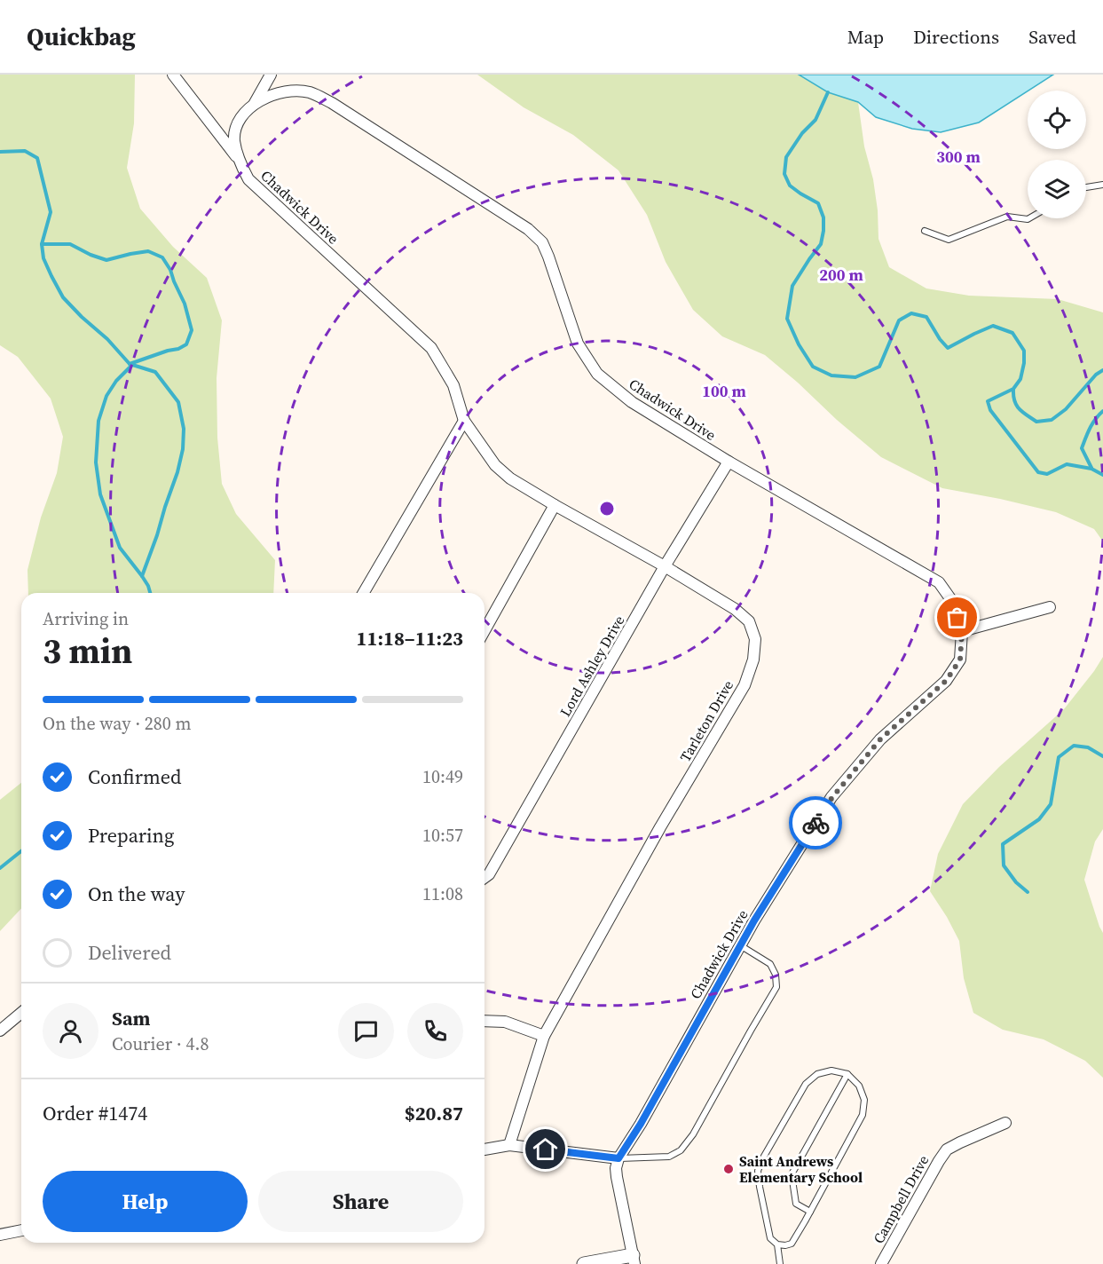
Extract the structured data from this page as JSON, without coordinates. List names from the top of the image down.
{
  "streets": {
    "street": [
      "Chadwick Drive",
      "Lord Ashley Drive",
      "Tarleton Drive",
      "Campbell Drive"
    ]
  },
  "crossings": [
    ["Chadwick Drive", "Lord Ashley Drive"],
    ["Chadwick Drive", "Tarleton Drive"],
    ["Lord Ashley Drive", "Tarleton Drive"]
  ],
  "places": ["Saint Andrews Elementary School"],
  "page": {
    "header": "Quickbag",
    "nav": ["Map", "Directions", "Saved"],
    "heading": ["3 min", "Arriving in", "11:18–11:23"],
    "panel": [
      "Sam",
      "Courier · 4.8",
      "Order #1474",
      "$20.87"
    ],
    "bar": "On the way · 280 m",
    "list": [
      ["Confirmed", "10:49"],
      ["Preparing", "10:57"],
      ["On the way", "11:08"],
      "Delivered"
    ],
    "buttons": ["Help", "Share"]
  },
  "rings": ["300 m", "200 m", "100 m"]
}
